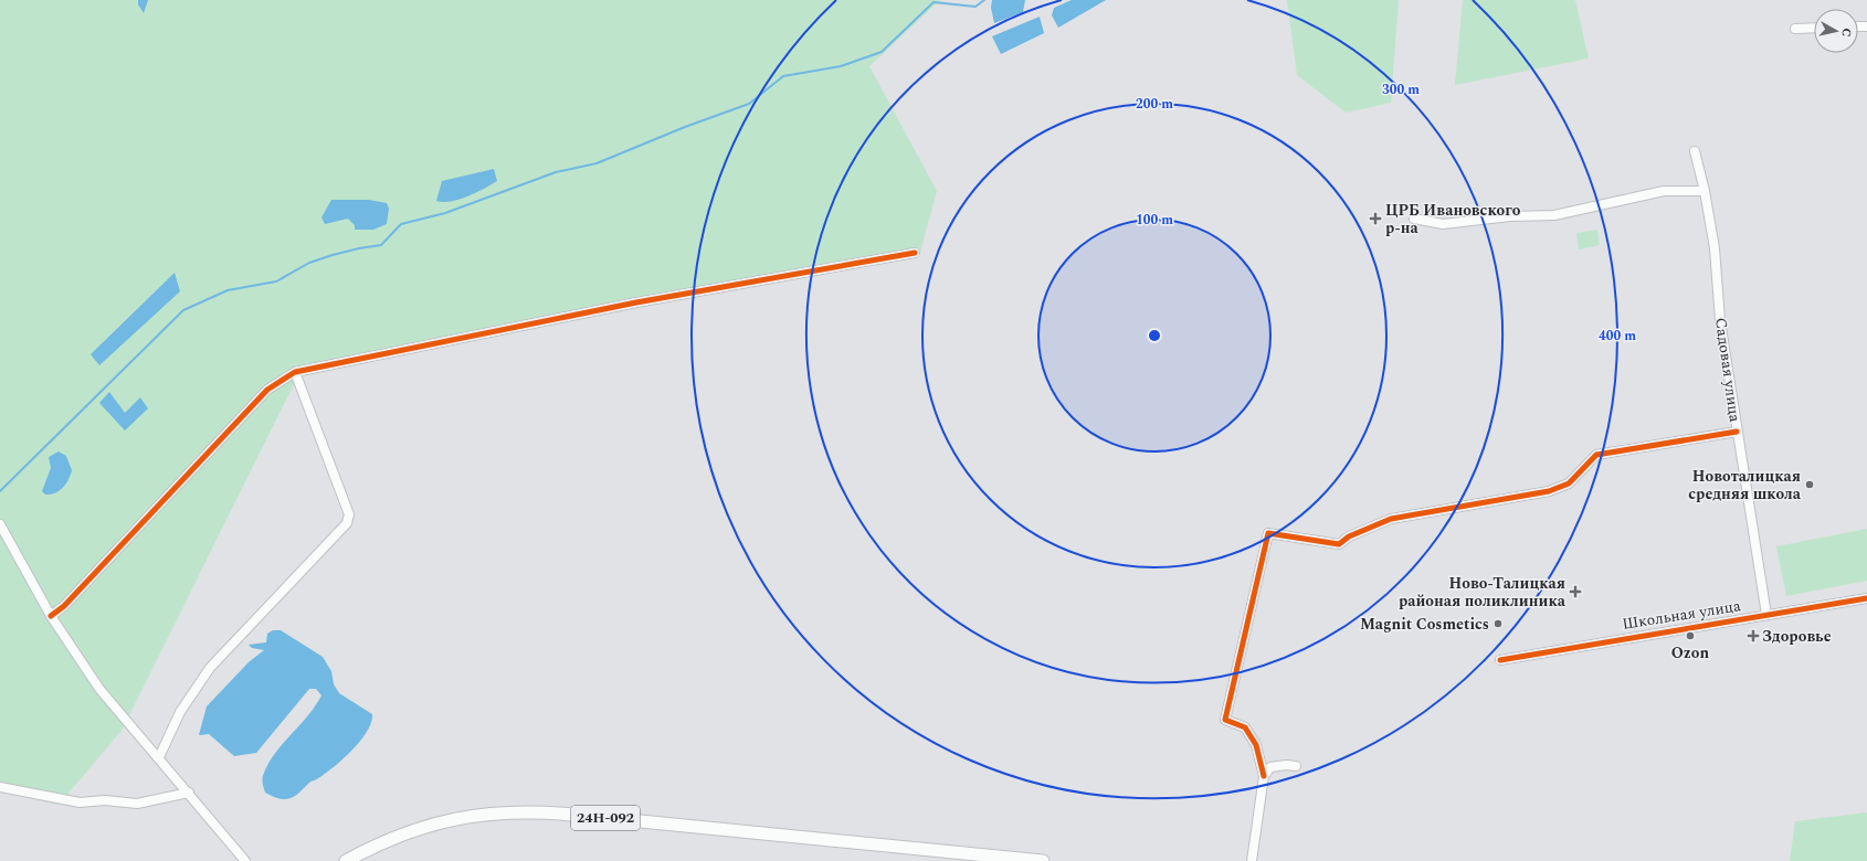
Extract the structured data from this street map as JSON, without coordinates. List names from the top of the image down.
{
  "streets": {
    "main road": ["24Н-092"],
    "street": ["Садовая улица", "Школьная улица"]
  },
  "crossings": [
    ["Садовая улица", "Школьная улица"]
  ],
  "places": {
    "health": ["ЦРБ Ивановского р-на", "Ново-Талицкая районая поликлиника", "Здоровье"],
    "other": ["Новоталицкая средняя школа", "Magnit Cosmetics", "Ozon"]
  },
  "north": "right",
  "rings": [
    "300 m",
    "200 m",
    "100 m",
    "400 m"
  ]
}
